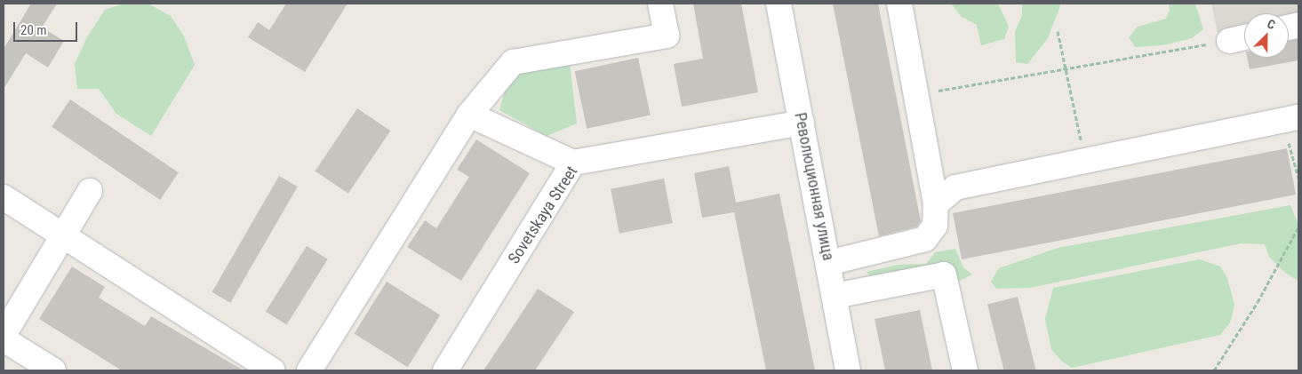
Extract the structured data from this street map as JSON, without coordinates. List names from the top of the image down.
{
  "streets": {
    "street": ["Революционная улица", "Sovetskaya Street"]
  },
  "crossings": [
    ["Революционная улица", "Sovetskaya Street"]
  ],
  "scale_bar": "20 m",
  "north": "top right"
}
